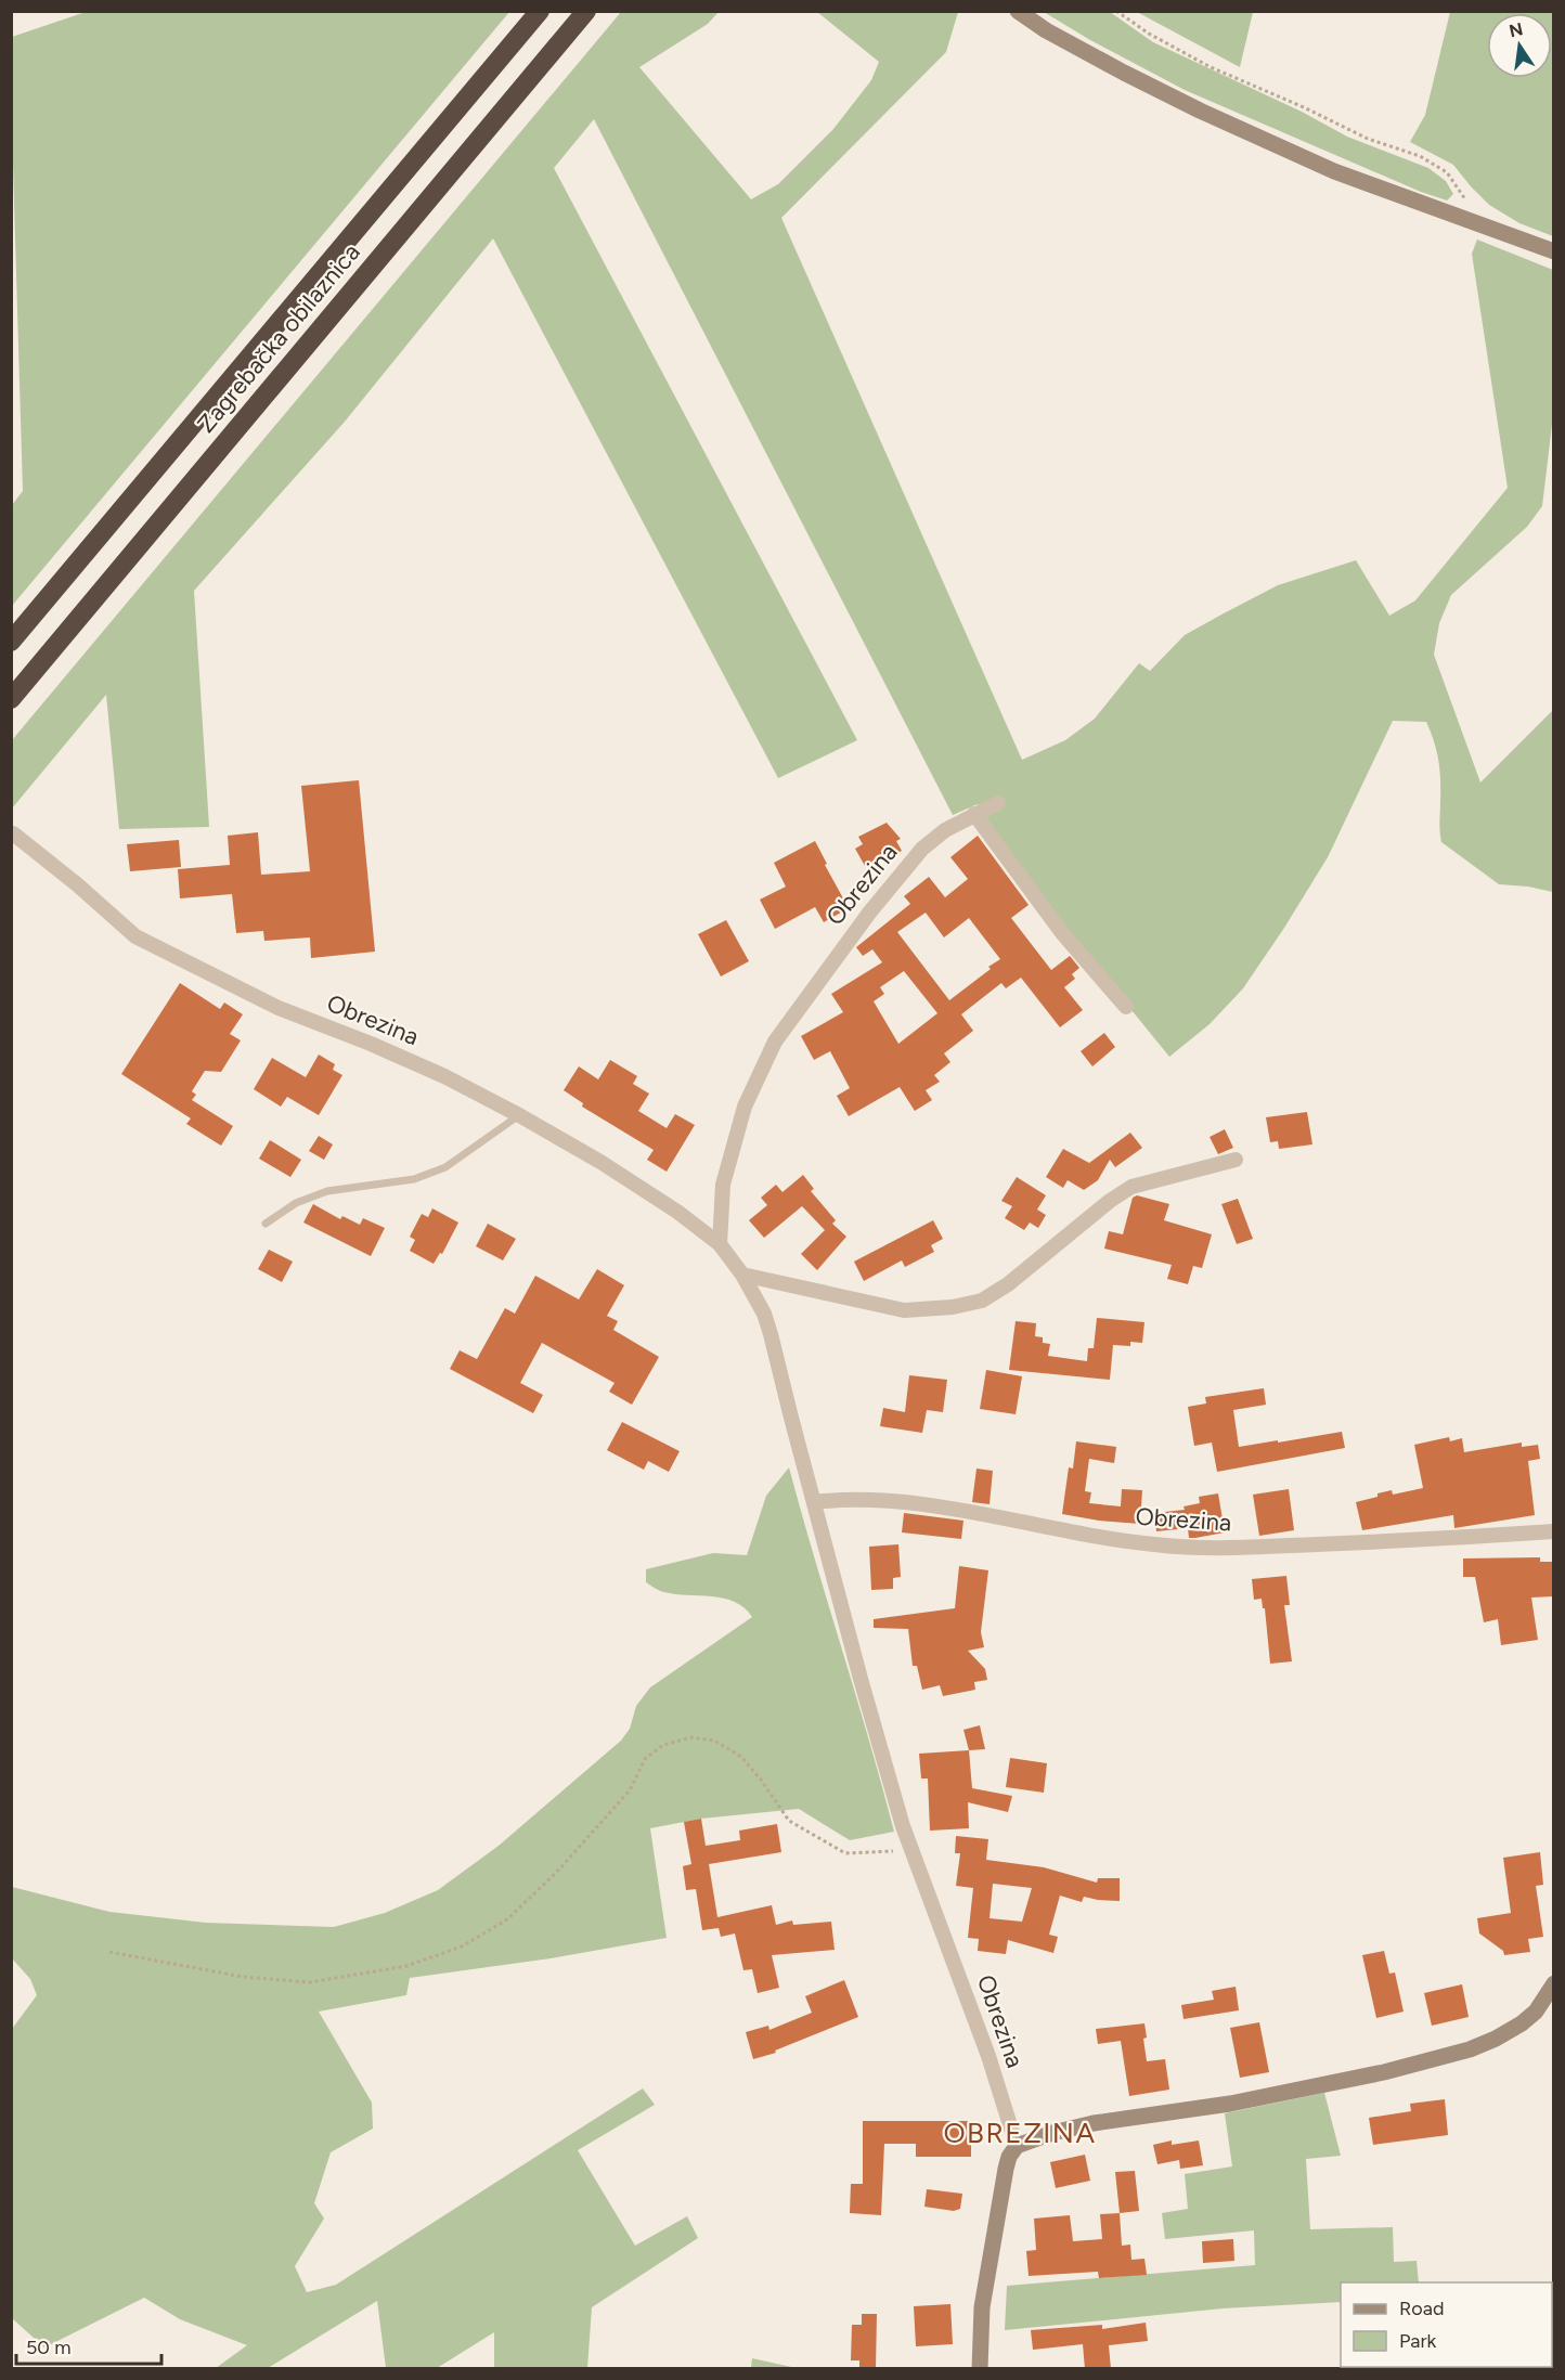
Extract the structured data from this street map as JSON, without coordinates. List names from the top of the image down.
{
  "streets": {
    "highway": ["Zagrebačka obilaznica"],
    "street": ["Obrezina"]
  },
  "districts": ["OBREZINA"],
  "legend": ["Road", "Park"],
  "scale_bar": "50 m",
  "north": "top"
}
